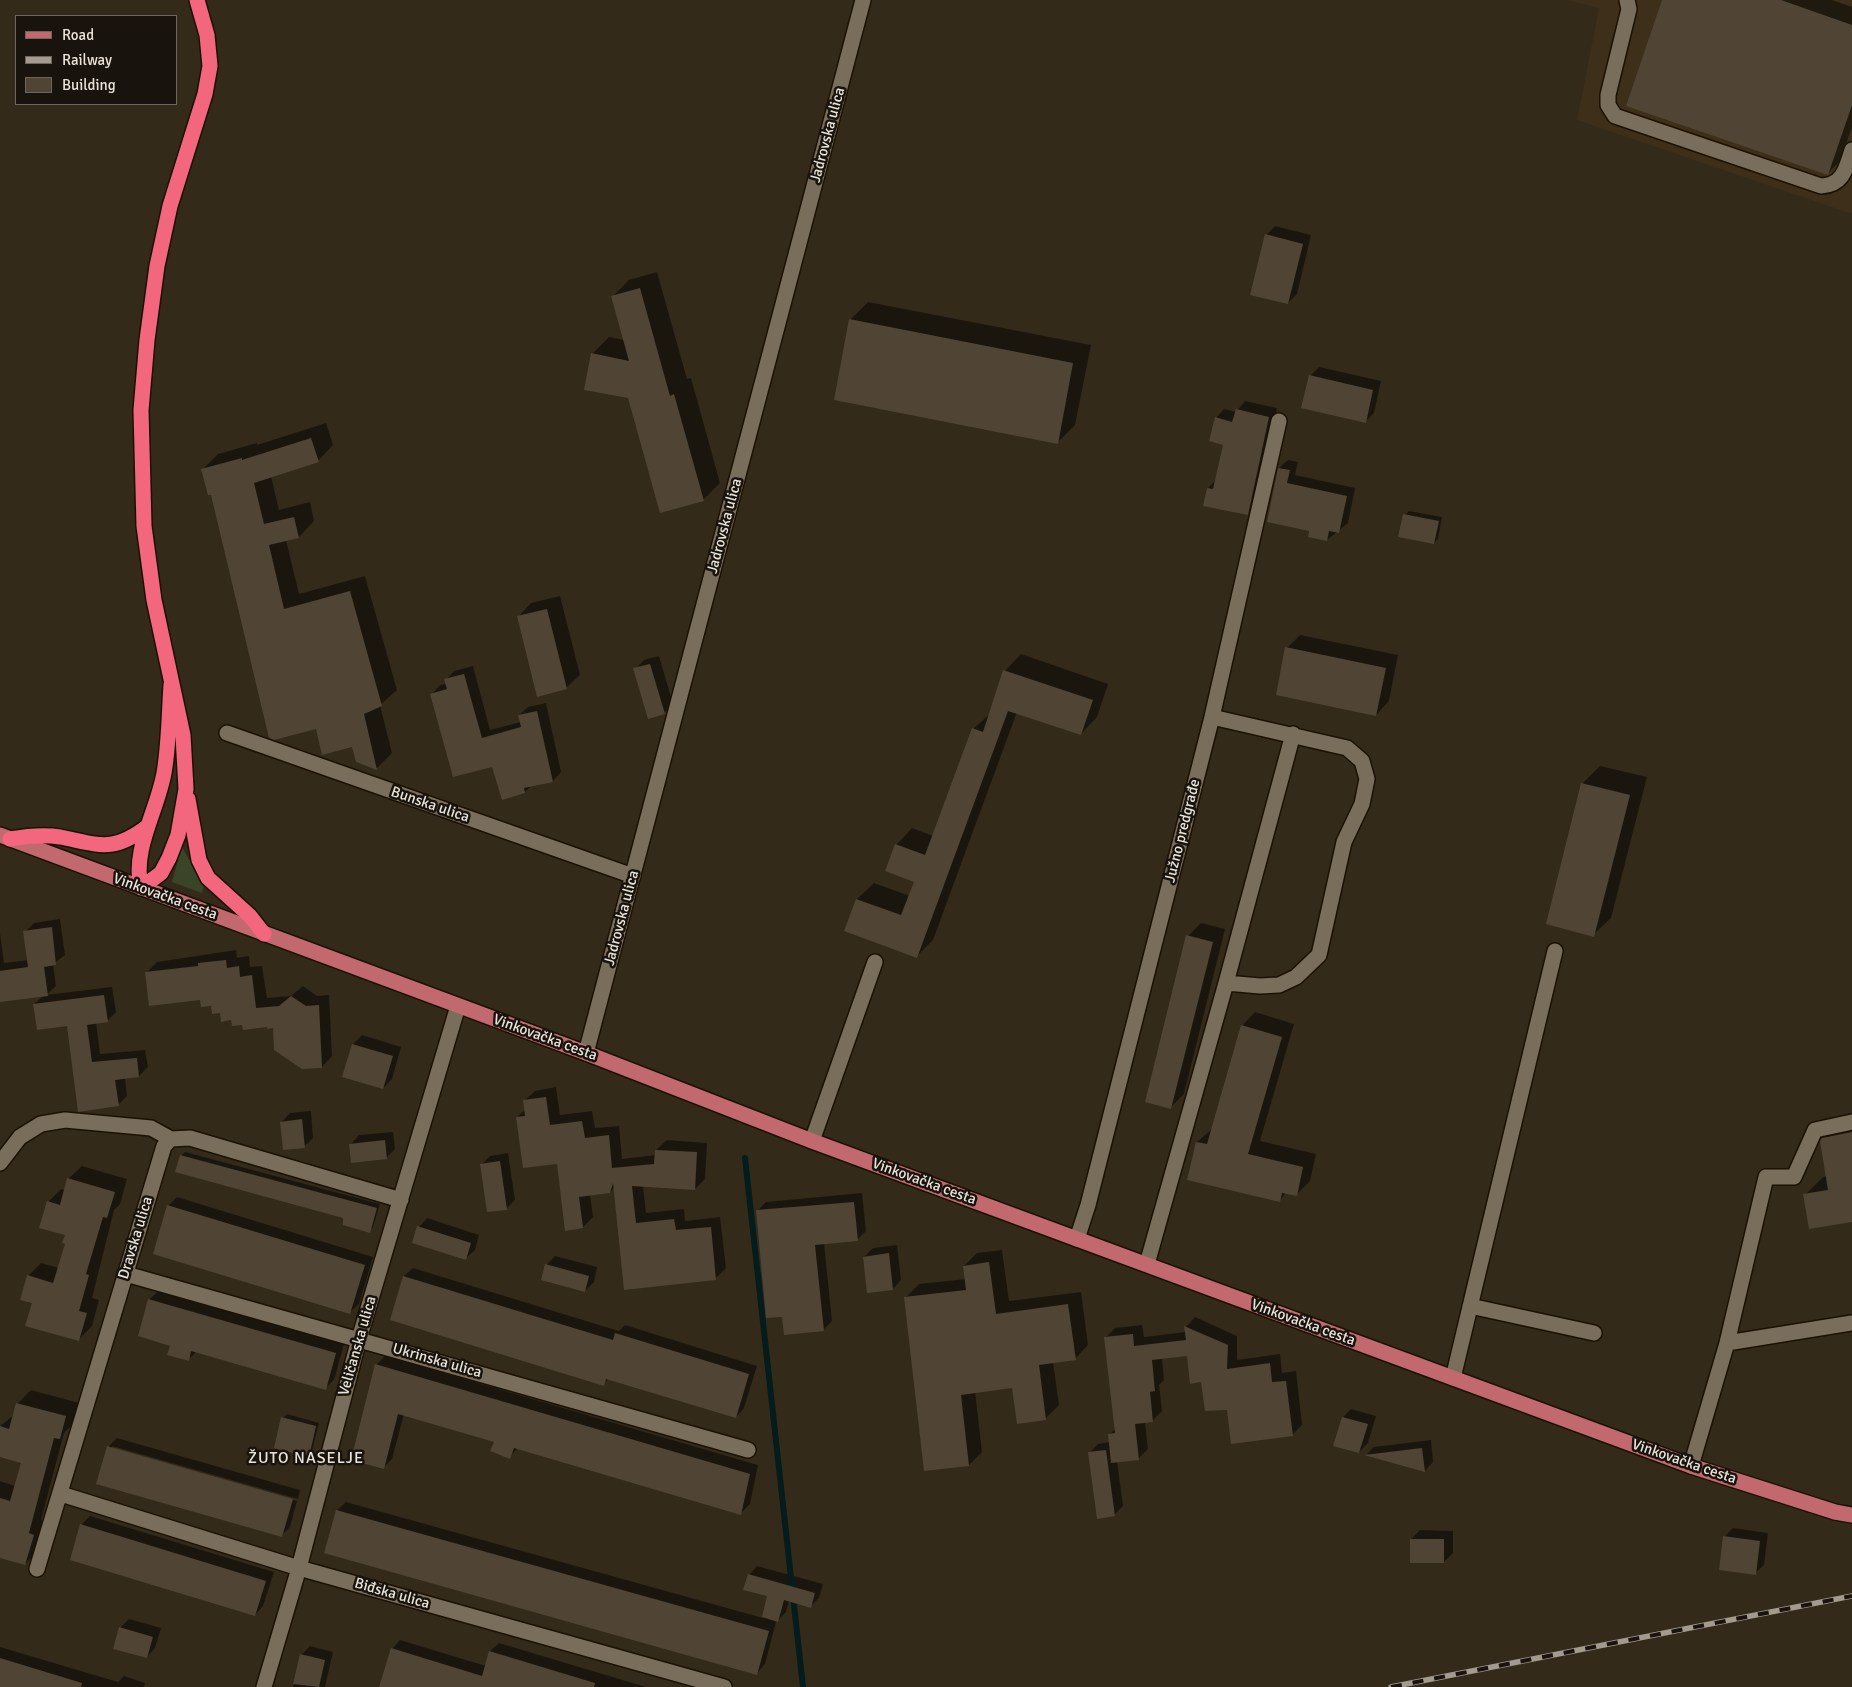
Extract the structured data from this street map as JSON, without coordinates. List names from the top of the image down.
{
  "streets": {
    "main road": ["Vinkovačka cesta"],
    "street": [
      "Jadrovska ulica",
      "Bunska ulica",
      "Južno predgrađe",
      "Dravska ulica",
      "Veličanska ulica",
      "Ukrinska ulica",
      "Biđska ulica"
    ]
  },
  "crossings": [
    ["Jadrovska ulica", "Bunska ulica"],
    ["Jadrovska ulica", "Vinkovačka cesta"],
    ["Južno predgrađe", "Vinkovačka cesta"],
    ["Vinkovačka cesta", "Veličanska ulica"],
    ["Dravska ulica", "Ukrinska ulica"],
    ["Dravska ulica", "Biđska ulica"],
    ["Veličanska ulica", "Ukrinska ulica"],
    ["Veličanska ulica", "Biđska ulica"]
  ],
  "districts": ["ŽUTO NASELJE"],
  "legend": ["Road", "Railway", "Building"]
}
